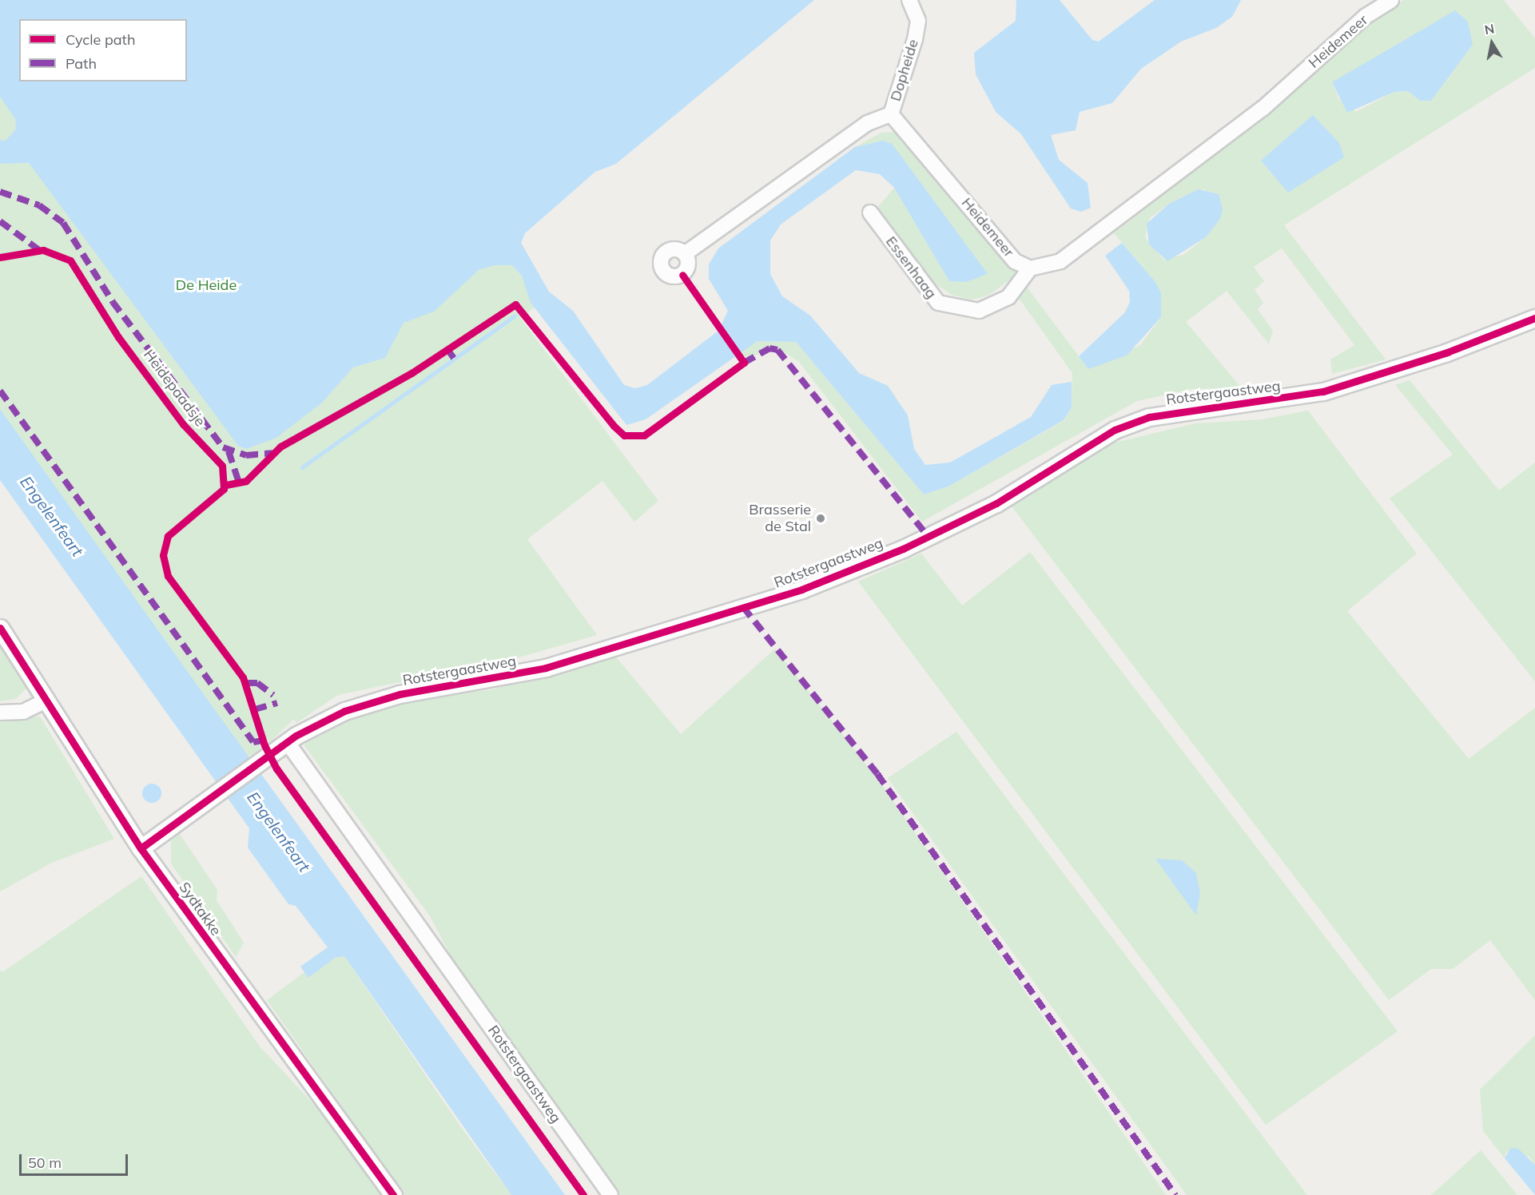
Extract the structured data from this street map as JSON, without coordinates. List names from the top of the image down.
{
  "streets": {
    "street": [
      "Heidemeer",
      "Dopheide",
      "Essenhaag",
      "Rotstergaastweg",
      "Sydtakke"
    ],
    "cycle path": ["Heidepaadsje"]
  },
  "crossings": [
    ["Heidemeer", "Dopheide"],
    ["Heidemeer", "Essenhaag"],
    ["Rotstergaastweg", "Sydtakke"]
  ],
  "water": ["Engelenfeart"],
  "parks": ["De Heide"],
  "places": ["Brasserie de Stal"],
  "legend": ["Cycle path", "Path"],
  "scale_bar": "50 m",
  "north": "top"
}
